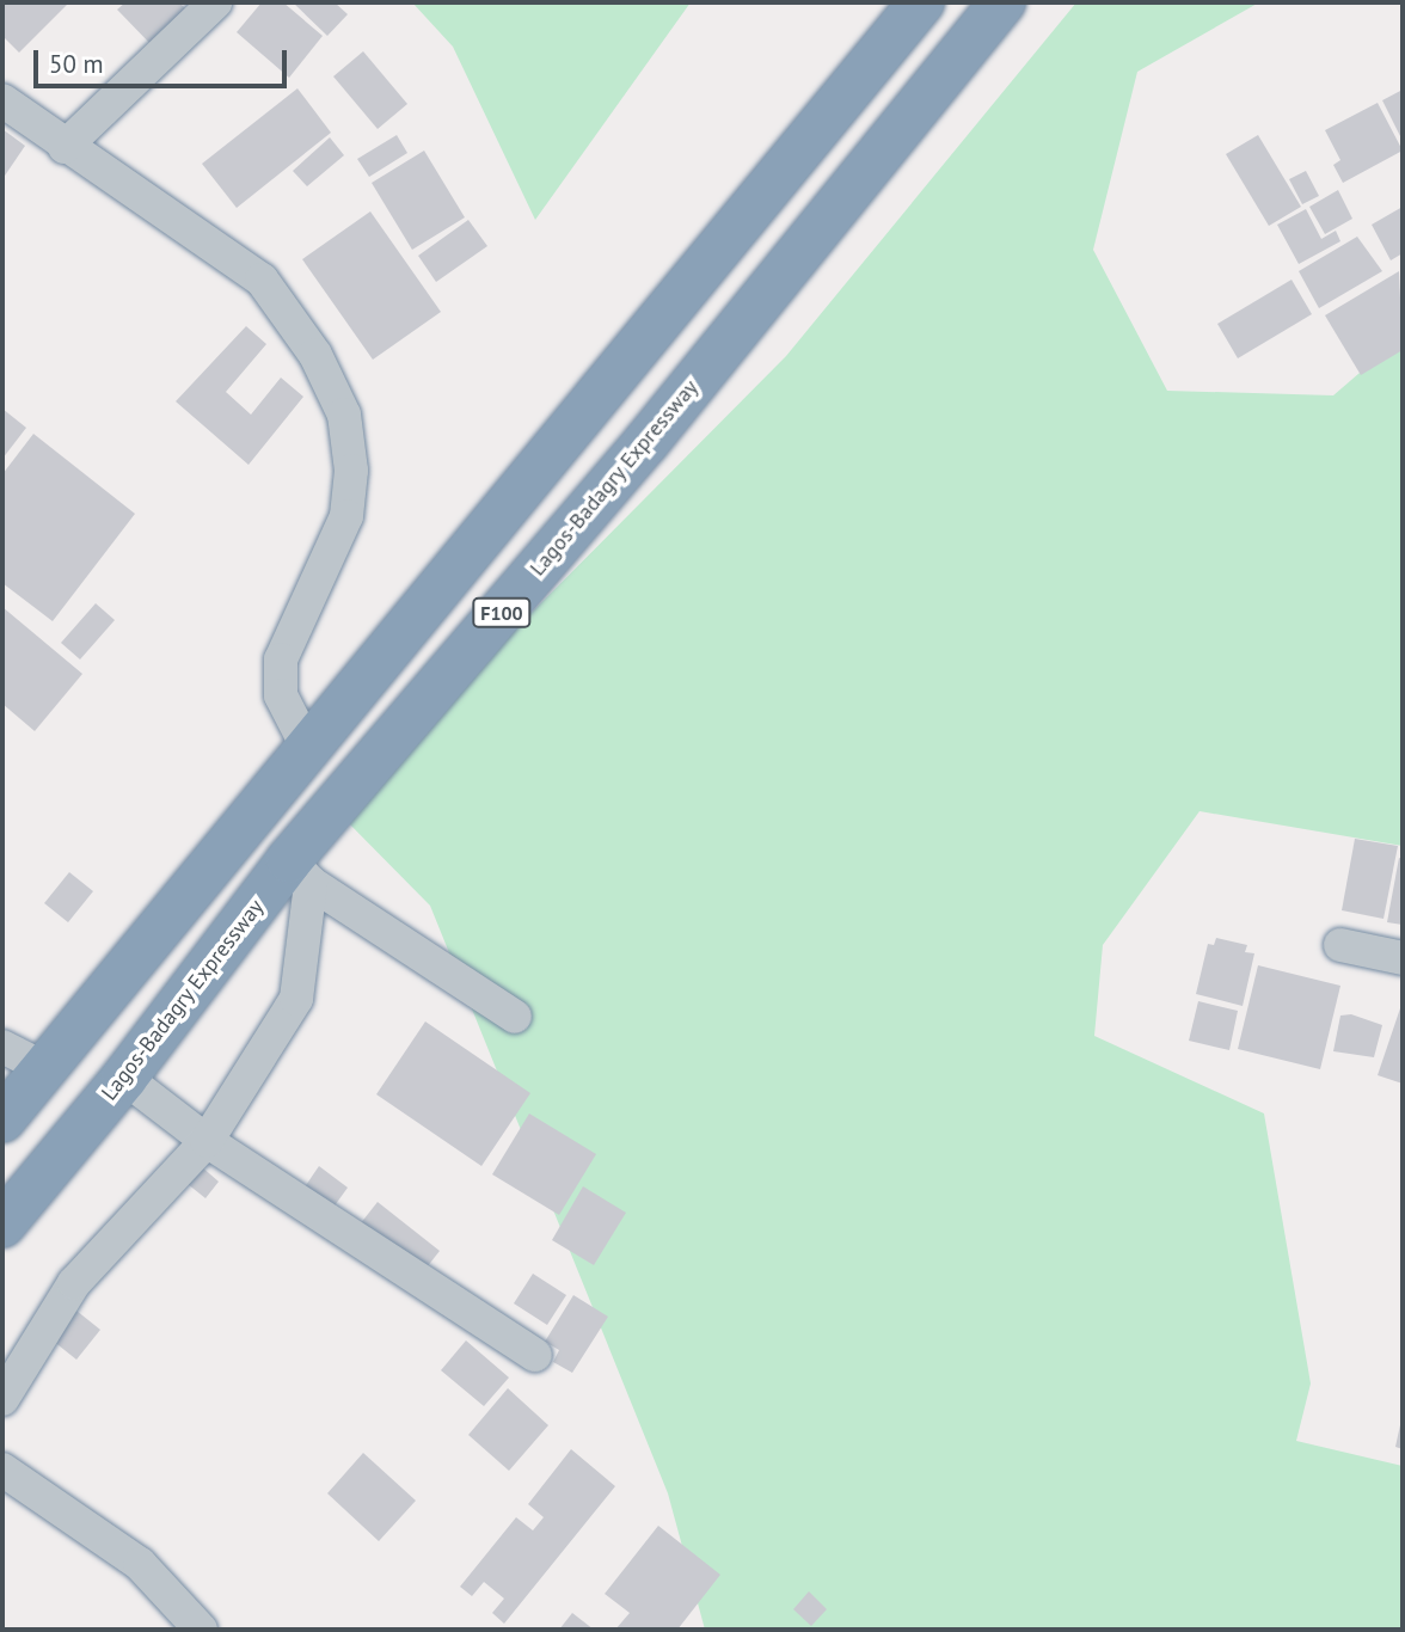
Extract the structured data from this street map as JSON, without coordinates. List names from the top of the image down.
{
  "streets": {
    "highway": ["Lagos-Badagry Expressway", "F100"]
  },
  "scale_bar": "50 m"
}
